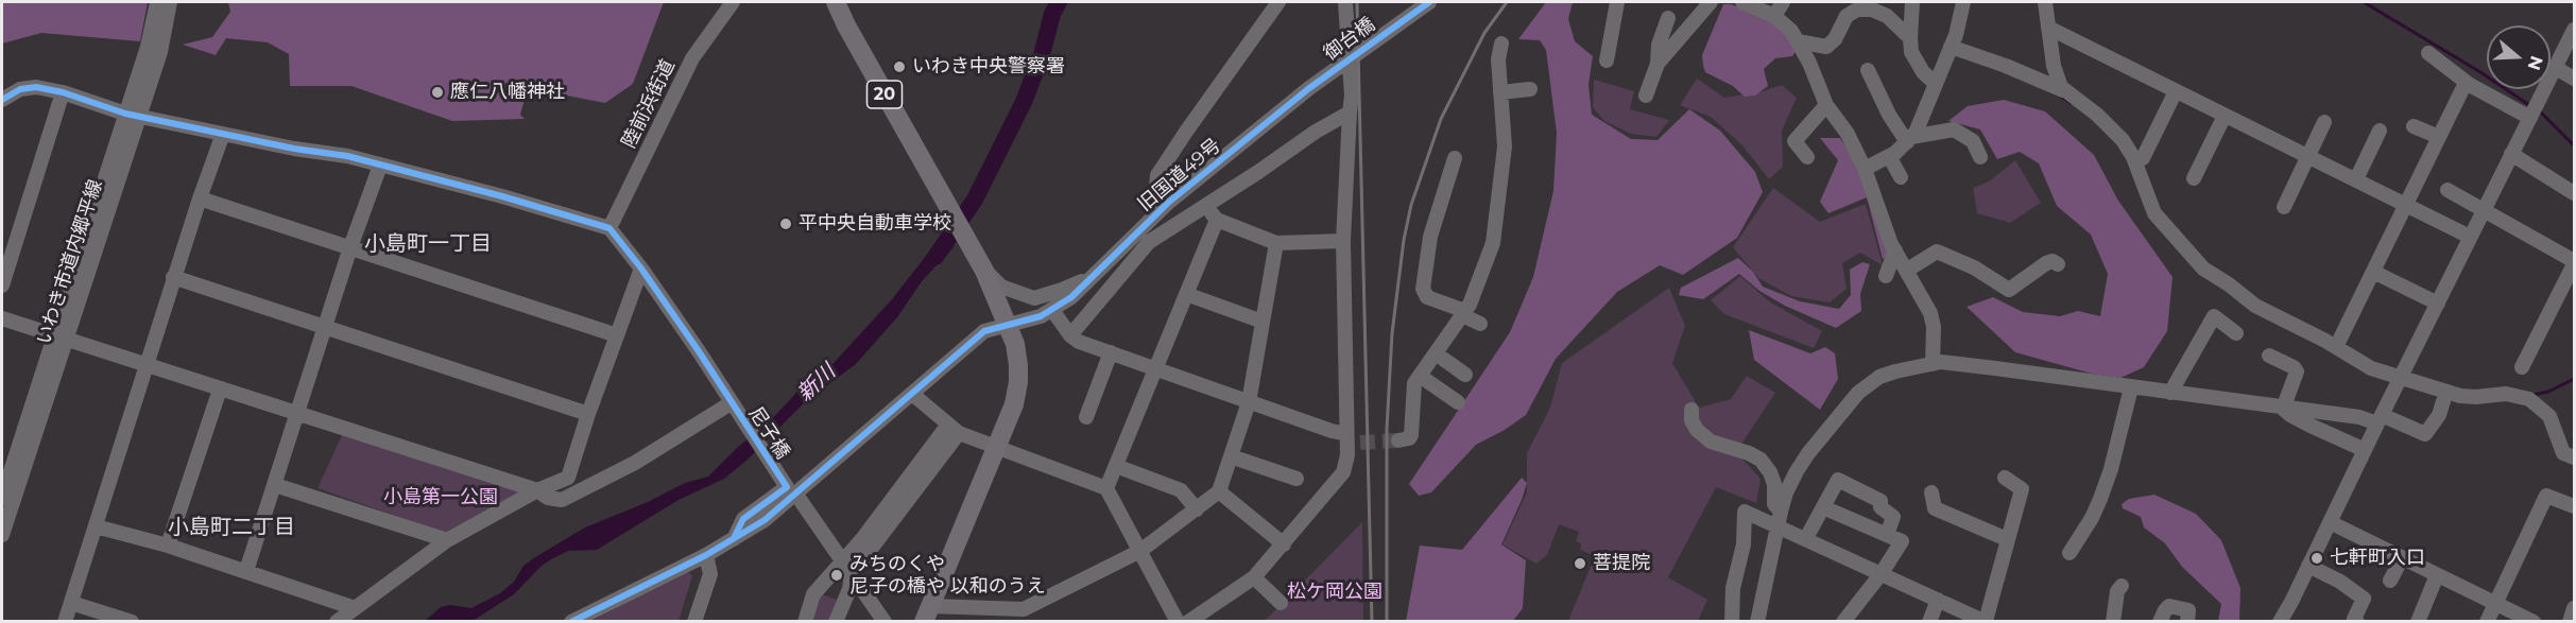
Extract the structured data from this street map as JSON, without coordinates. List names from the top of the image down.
{
  "streets": {
    "main road": ["20"],
    "street": [
      "御台橋",
      "陸前浜街道",
      "旧国道49号",
      "いわき市道内郷平線",
      "尼子橋"
    ]
  },
  "crossings": [
    ["御台橋", "旧国道49号"],
    ["20", "旧国道49号"],
    ["陸前浜街道", "尼子橋"],
    ["旧国道49号", "尼子橋"]
  ],
  "districts": ["小島町一丁目", "小島町二丁目"],
  "water": ["新川"],
  "parks": ["小島第一公園", "松ケ岡公園"],
  "places": [
    "いわき中央警察署",
    "應仁八幡神社",
    "平中央自動車学校",
    "七軒町入口",
    "菩提院",
    "みちのくや 尼子の橋や 以和のうえ"
  ],
  "north": "right"
}
